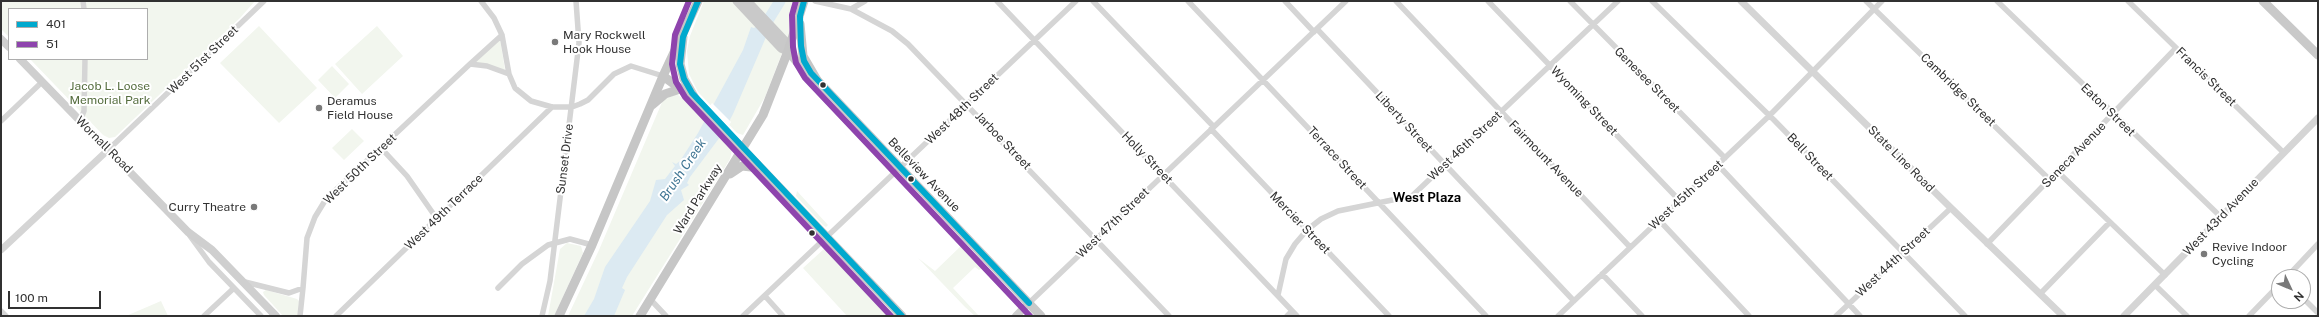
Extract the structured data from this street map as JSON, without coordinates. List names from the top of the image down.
{
  "streets": {
    "highway": ["Ward Parkway"],
    "main road": ["Wornall Road", "Belleview Avenue", "West 47th Street"],
    "street": [
      "West 51st Street",
      "Francis Street",
      "Genesee Street",
      "Cambridge Street",
      "Wyoming Street",
      "West 48th Street",
      "Eaton Street",
      "Liberty Street",
      "Jarboe Street",
      "West 46th Street",
      "Seneca Avenue",
      "Bell Street",
      "Holly Street",
      "Terrace Street",
      "Sunset Drive",
      "Fairmount Avenue",
      "State Line Road",
      "West 50th Street",
      "West 45th Street",
      "West 49th Terrace",
      "West 43rd Avenue",
      "Mercier Street",
      "West 44th Street"
    ]
  },
  "crossings": [
    ["West 51st Street", "Wornall Road"],
    ["Francis Street", "Seneca Avenue"],
    ["Francis Street", "West 43rd Avenue"],
    ["Genesee Street", "West 46th Street"],
    ["Genesee Street", "West 45th Street"],
    ["Cambridge Street", "Seneca Avenue"],
    ["Cambridge Street", "West 45th Street"],
    ["Wyoming Street", "West 46th Street"],
    ["Wyoming Street", "West 45th Street"],
    ["West 48th Street", "Jarboe Street"],
    ["West 48th Street", "Holly Street"],
    ["West 48th Street", "Belleview Avenue"],
    ["Eaton Street", "Seneca Avenue"],
    ["Eaton Street", "West 43rd Avenue"],
    ["Liberty Street", "West 46th Street"],
    ["Liberty Street", "West 45th Street"],
    ["Liberty Street", "West 47th Street"],
    ["Jarboe Street", "West 47th Street"],
    ["West 46th Street", "Holly Street"],
    ["West 46th Street", "Terrace Street"],
    ["West 46th Street", "Fairmount Avenue"],
    ["West 46th Street", "Mercier Street"],
    ["Seneca Avenue", "State Line Road"],
    ["Bell Street", "West 45th Street"],
    ["Bell Street", "West 44th Street"],
    ["Holly Street", "West 47th Street"],
    ["Terrace Street", "West 47th Street"],
    ["Fairmount Avenue", "West 45th Street"],
    ["State Line Road", "West 45th Street"],
    ["State Line Road", "West 44th Street"],
    ["Belleview Avenue", "Ward Parkway"],
    ["Belleview Avenue", "West 47th Street"],
    ["West 47th Street", "Mercier Street"]
  ],
  "districts": ["West Plaza"],
  "water": ["Brush Creek"],
  "parks": ["Jacob L. Loose Memorial Park"],
  "places": [
    "Mary Rockwell Hook House",
    "Deramus Field House",
    "Curry Theatre",
    "Revive Indoor Cycling"
  ],
  "lines": ["transit line 401", "transit line 51"],
  "legend": ["401", "51"],
  "scale_bar": "100 m",
  "north": "bottom right"
}
